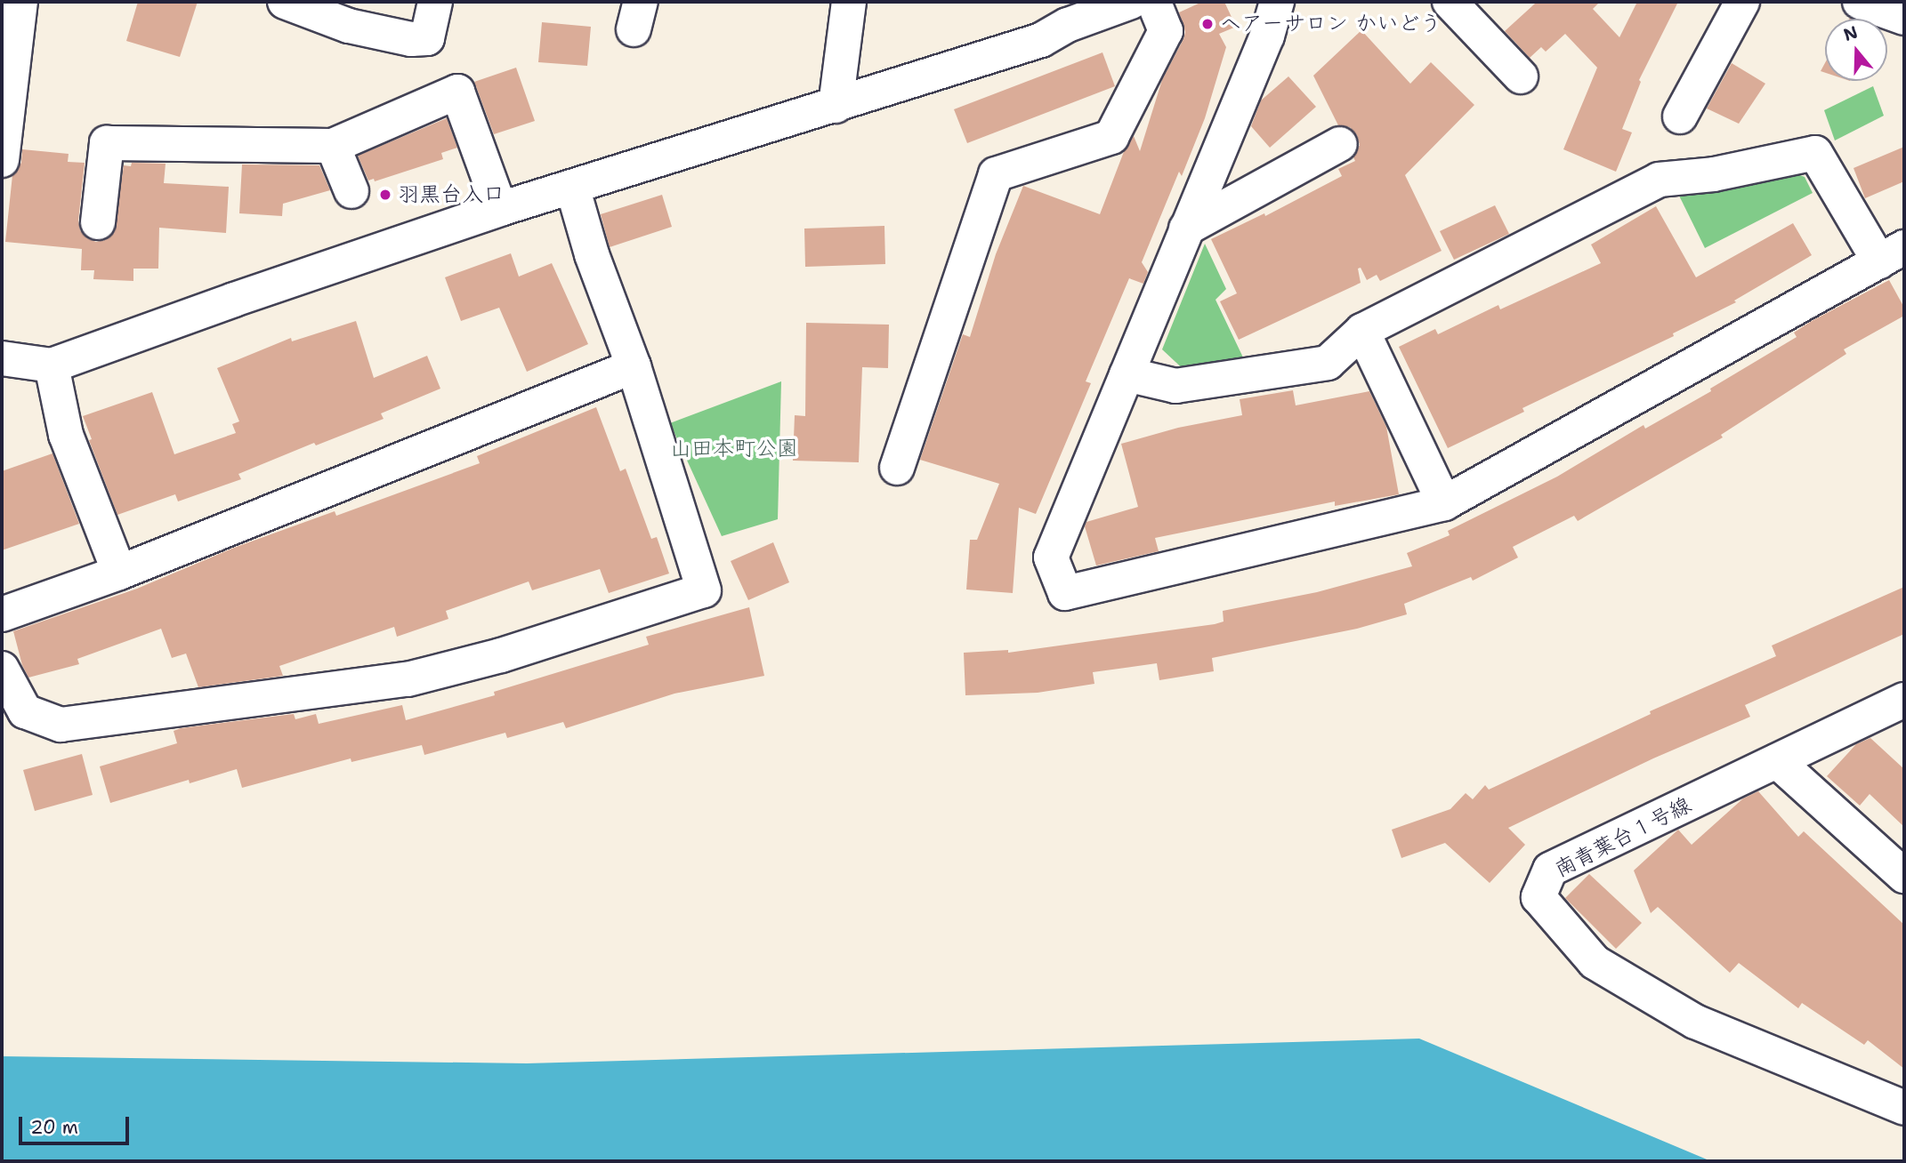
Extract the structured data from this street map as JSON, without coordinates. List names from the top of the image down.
{
  "streets": {
    "street": ["南青葉台１号線"]
  },
  "parks": ["山田本町公園"],
  "places": ["ヘアーサロン かいどう", "羽黒台入口"],
  "scale_bar": "20 m",
  "north": "top"
}
